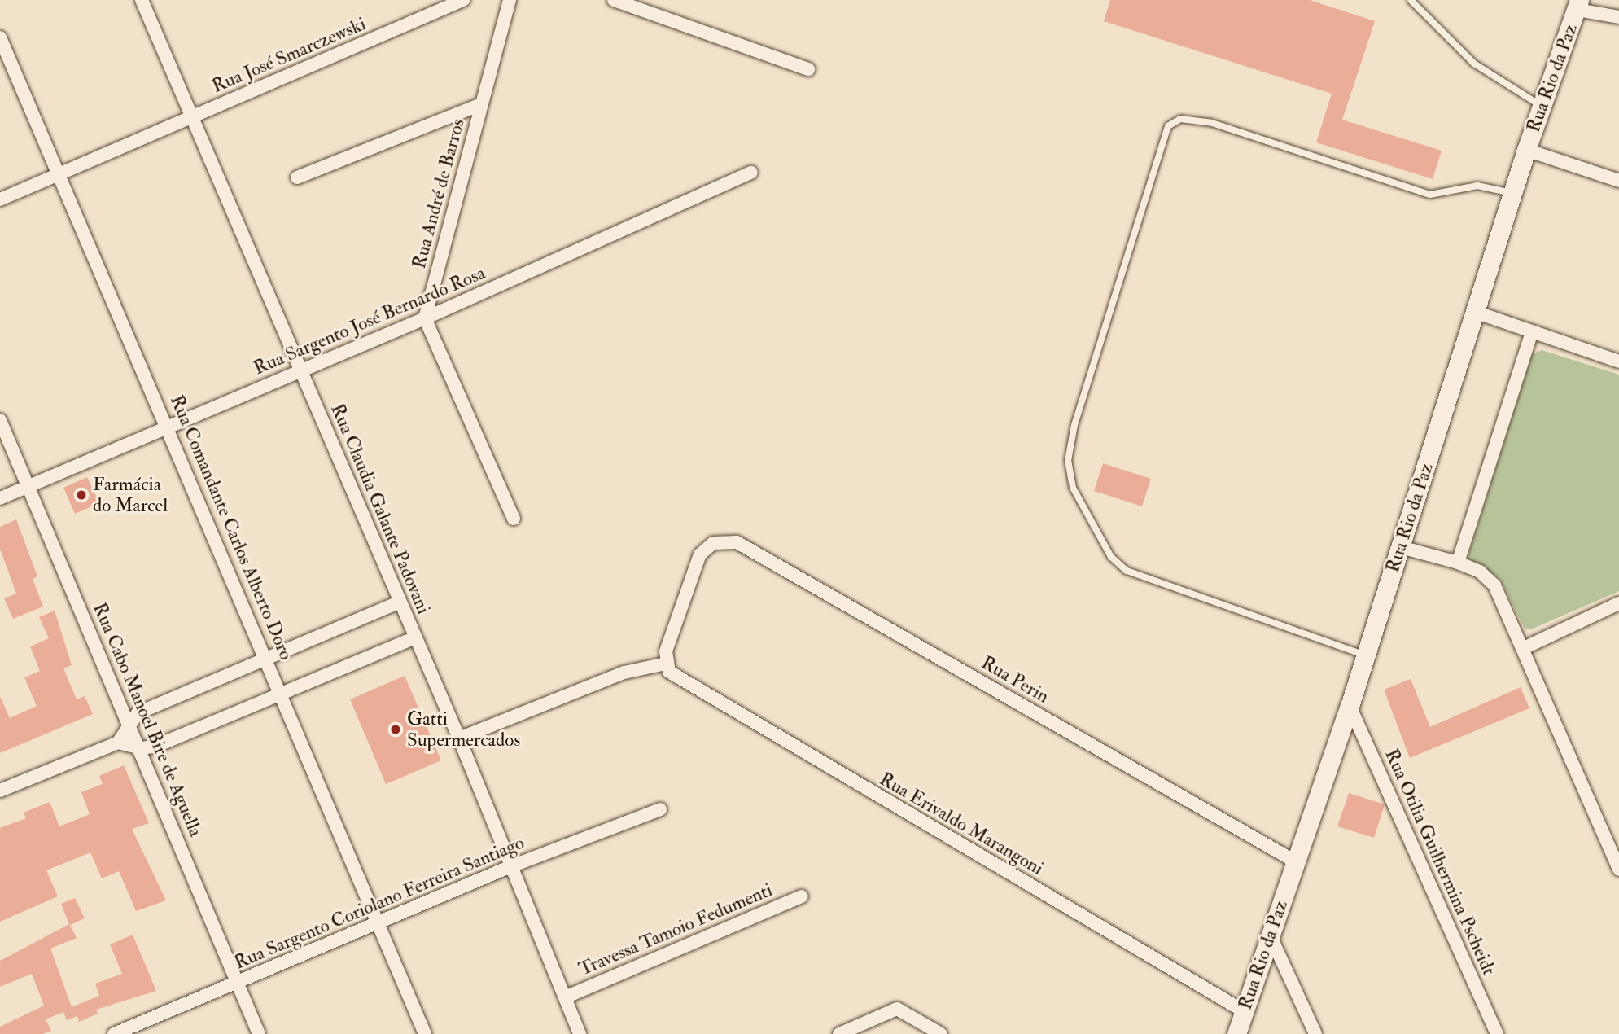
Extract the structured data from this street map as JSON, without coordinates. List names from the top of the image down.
{
  "streets": {
    "main road": ["Rua Rio da Paz"],
    "street": [
      "Rua José Smarczewski",
      "Rua André de Barros",
      "Rua Sargento José Bernardo Rosa",
      "Rua Claudia Galante Padovani",
      "Rua Comandante Carlos Alberto Doro",
      "Rua Perin",
      "Rua Cabo Manoel Bire de Aguella",
      "Rua Erivaldo Marangoni",
      "Rua Otilia Guilhermina Pscheidt",
      "Rua Sargento Coriolano Ferreira Santiago",
      "Travessa Tamoio Fedumenti"
    ]
  },
  "crossings": [
    ["Rua José Smarczewski", "Rua Claudia Galante Padovani"],
    ["Rua José Smarczewski", "Rua Comandante Carlos Alberto Doro"],
    ["Rua Rio da Paz", "Rua Perin"],
    ["Rua Rio da Paz", "Rua Erivaldo Marangoni"],
    ["Rua Rio da Paz", "Rua Otilia Guilhermina Pscheidt"],
    ["Rua André de Barros", "Rua Sargento José Bernardo Rosa"],
    ["Rua Sargento José Bernardo Rosa", "Rua Claudia Galante Padovani"],
    ["Rua Sargento José Bernardo Rosa", "Rua Comandante Carlos Alberto Doro"],
    ["Rua Sargento José Bernardo Rosa", "Rua Cabo Manoel Bire de Aguella"],
    ["Rua Claudia Galante Padovani", "Rua Sargento Coriolano Ferreira Santiago"],
    ["Rua Claudia Galante Padovani", "Travessa Tamoio Fedumenti"],
    ["Rua Comandante Carlos Alberto Doro", "Rua Sargento Coriolano Ferreira Santiago"],
    ["Rua Perin", "Rua Erivaldo Marangoni"],
    ["Rua Cabo Manoel Bire de Aguella", "Rua Sargento Coriolano Ferreira Santiago"]
  ],
  "places": ["Farmácia do Marcel", "Gatti Supermercados"]
}
